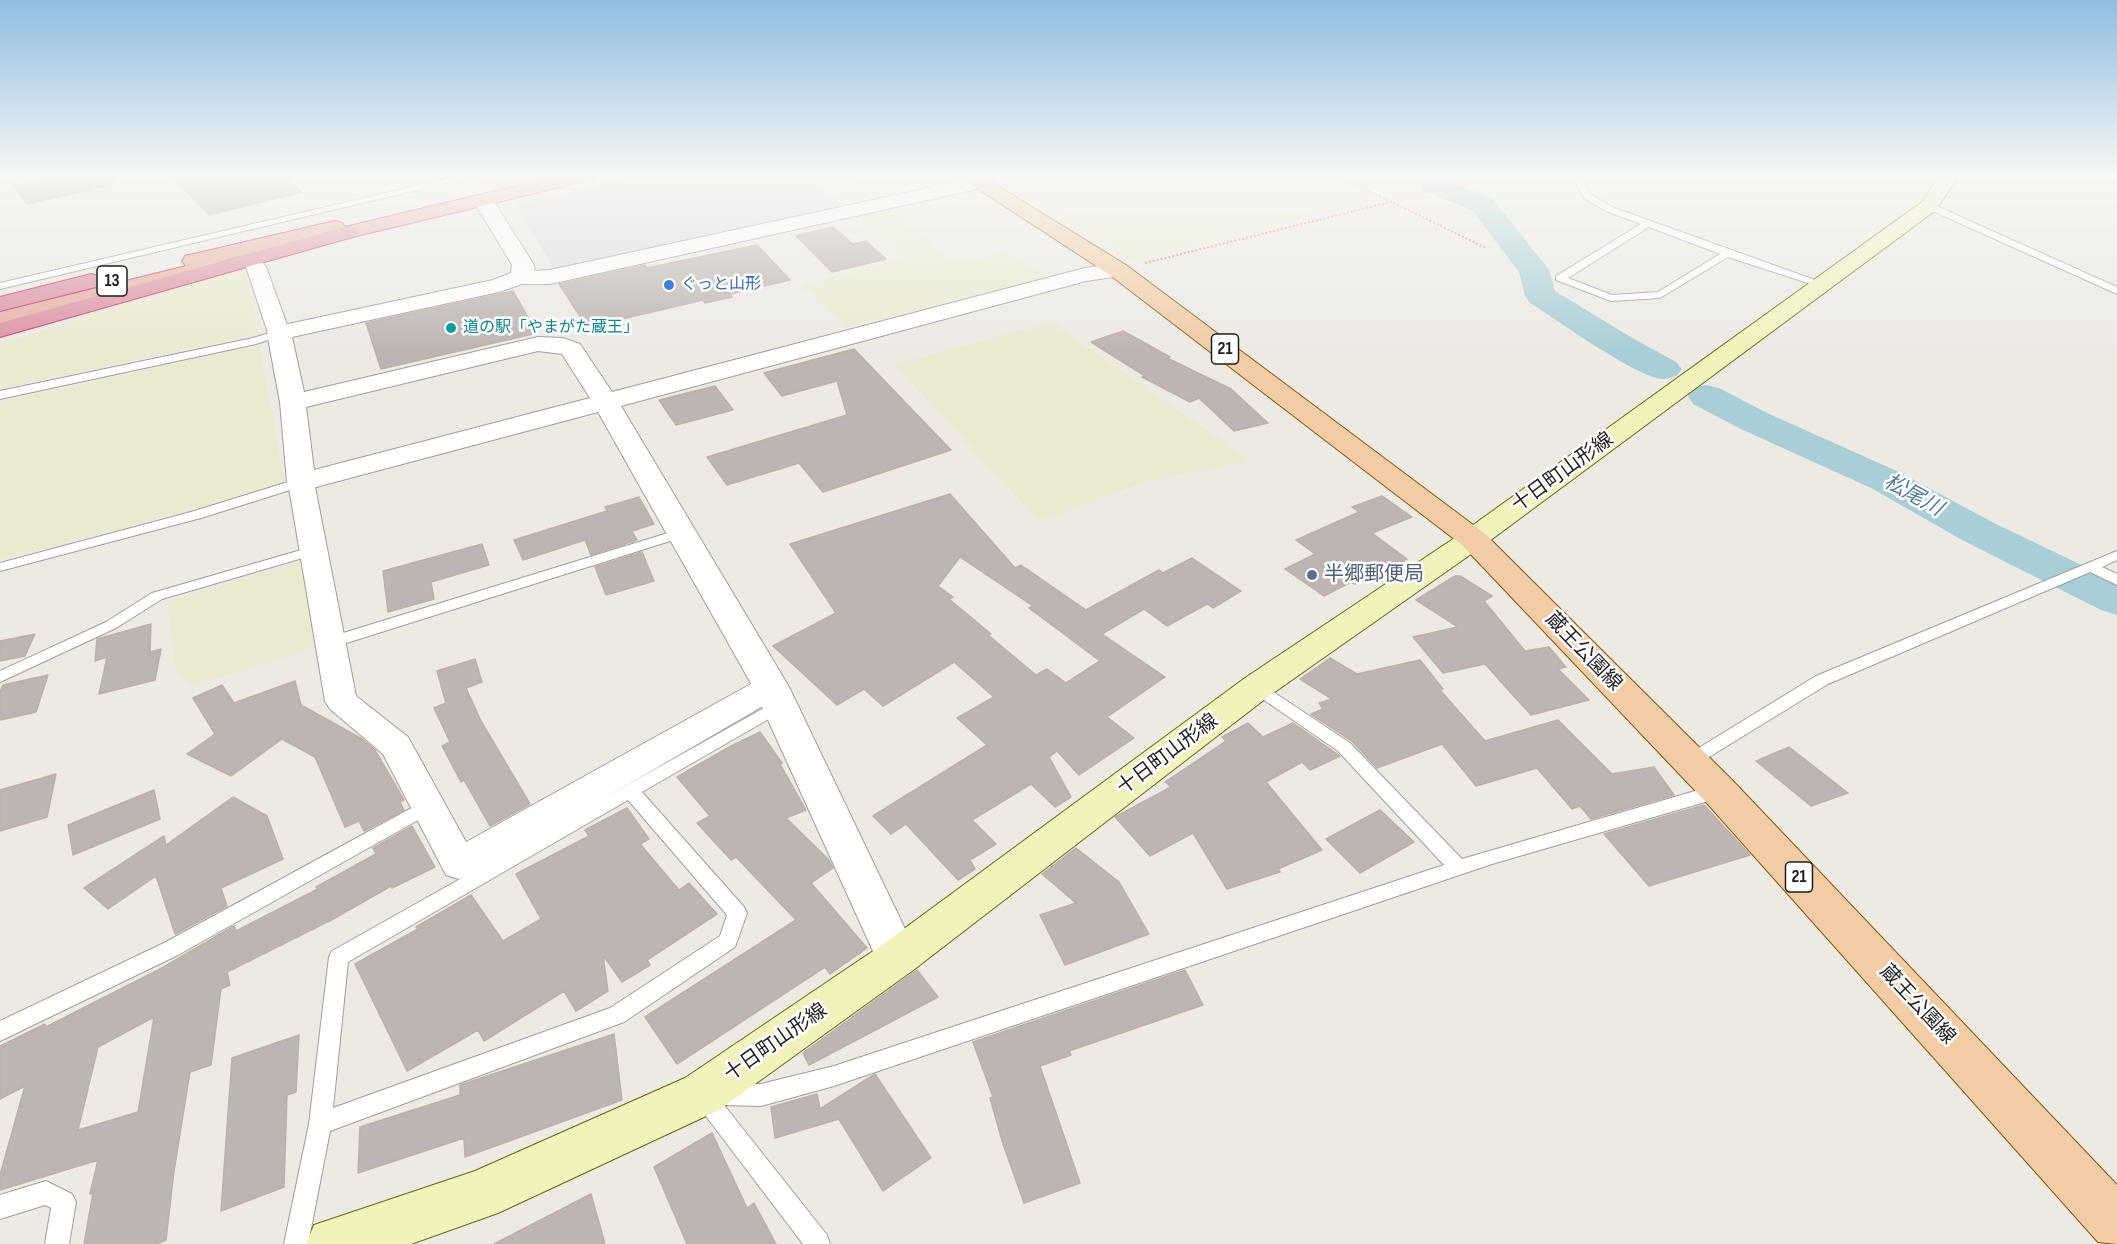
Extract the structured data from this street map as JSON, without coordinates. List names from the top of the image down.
{
  "streets": {
    "highway": ["13"],
    "main road": ["21", "十日町山形線", "蔵王公園線"]
  },
  "crossings": [
    ["十日町山形線", "蔵王公園線"]
  ],
  "water": ["松尾川"],
  "places": ["ぐっと山形", "道の駅「やまがた蔵王」", "半郷郵便局"]
}
